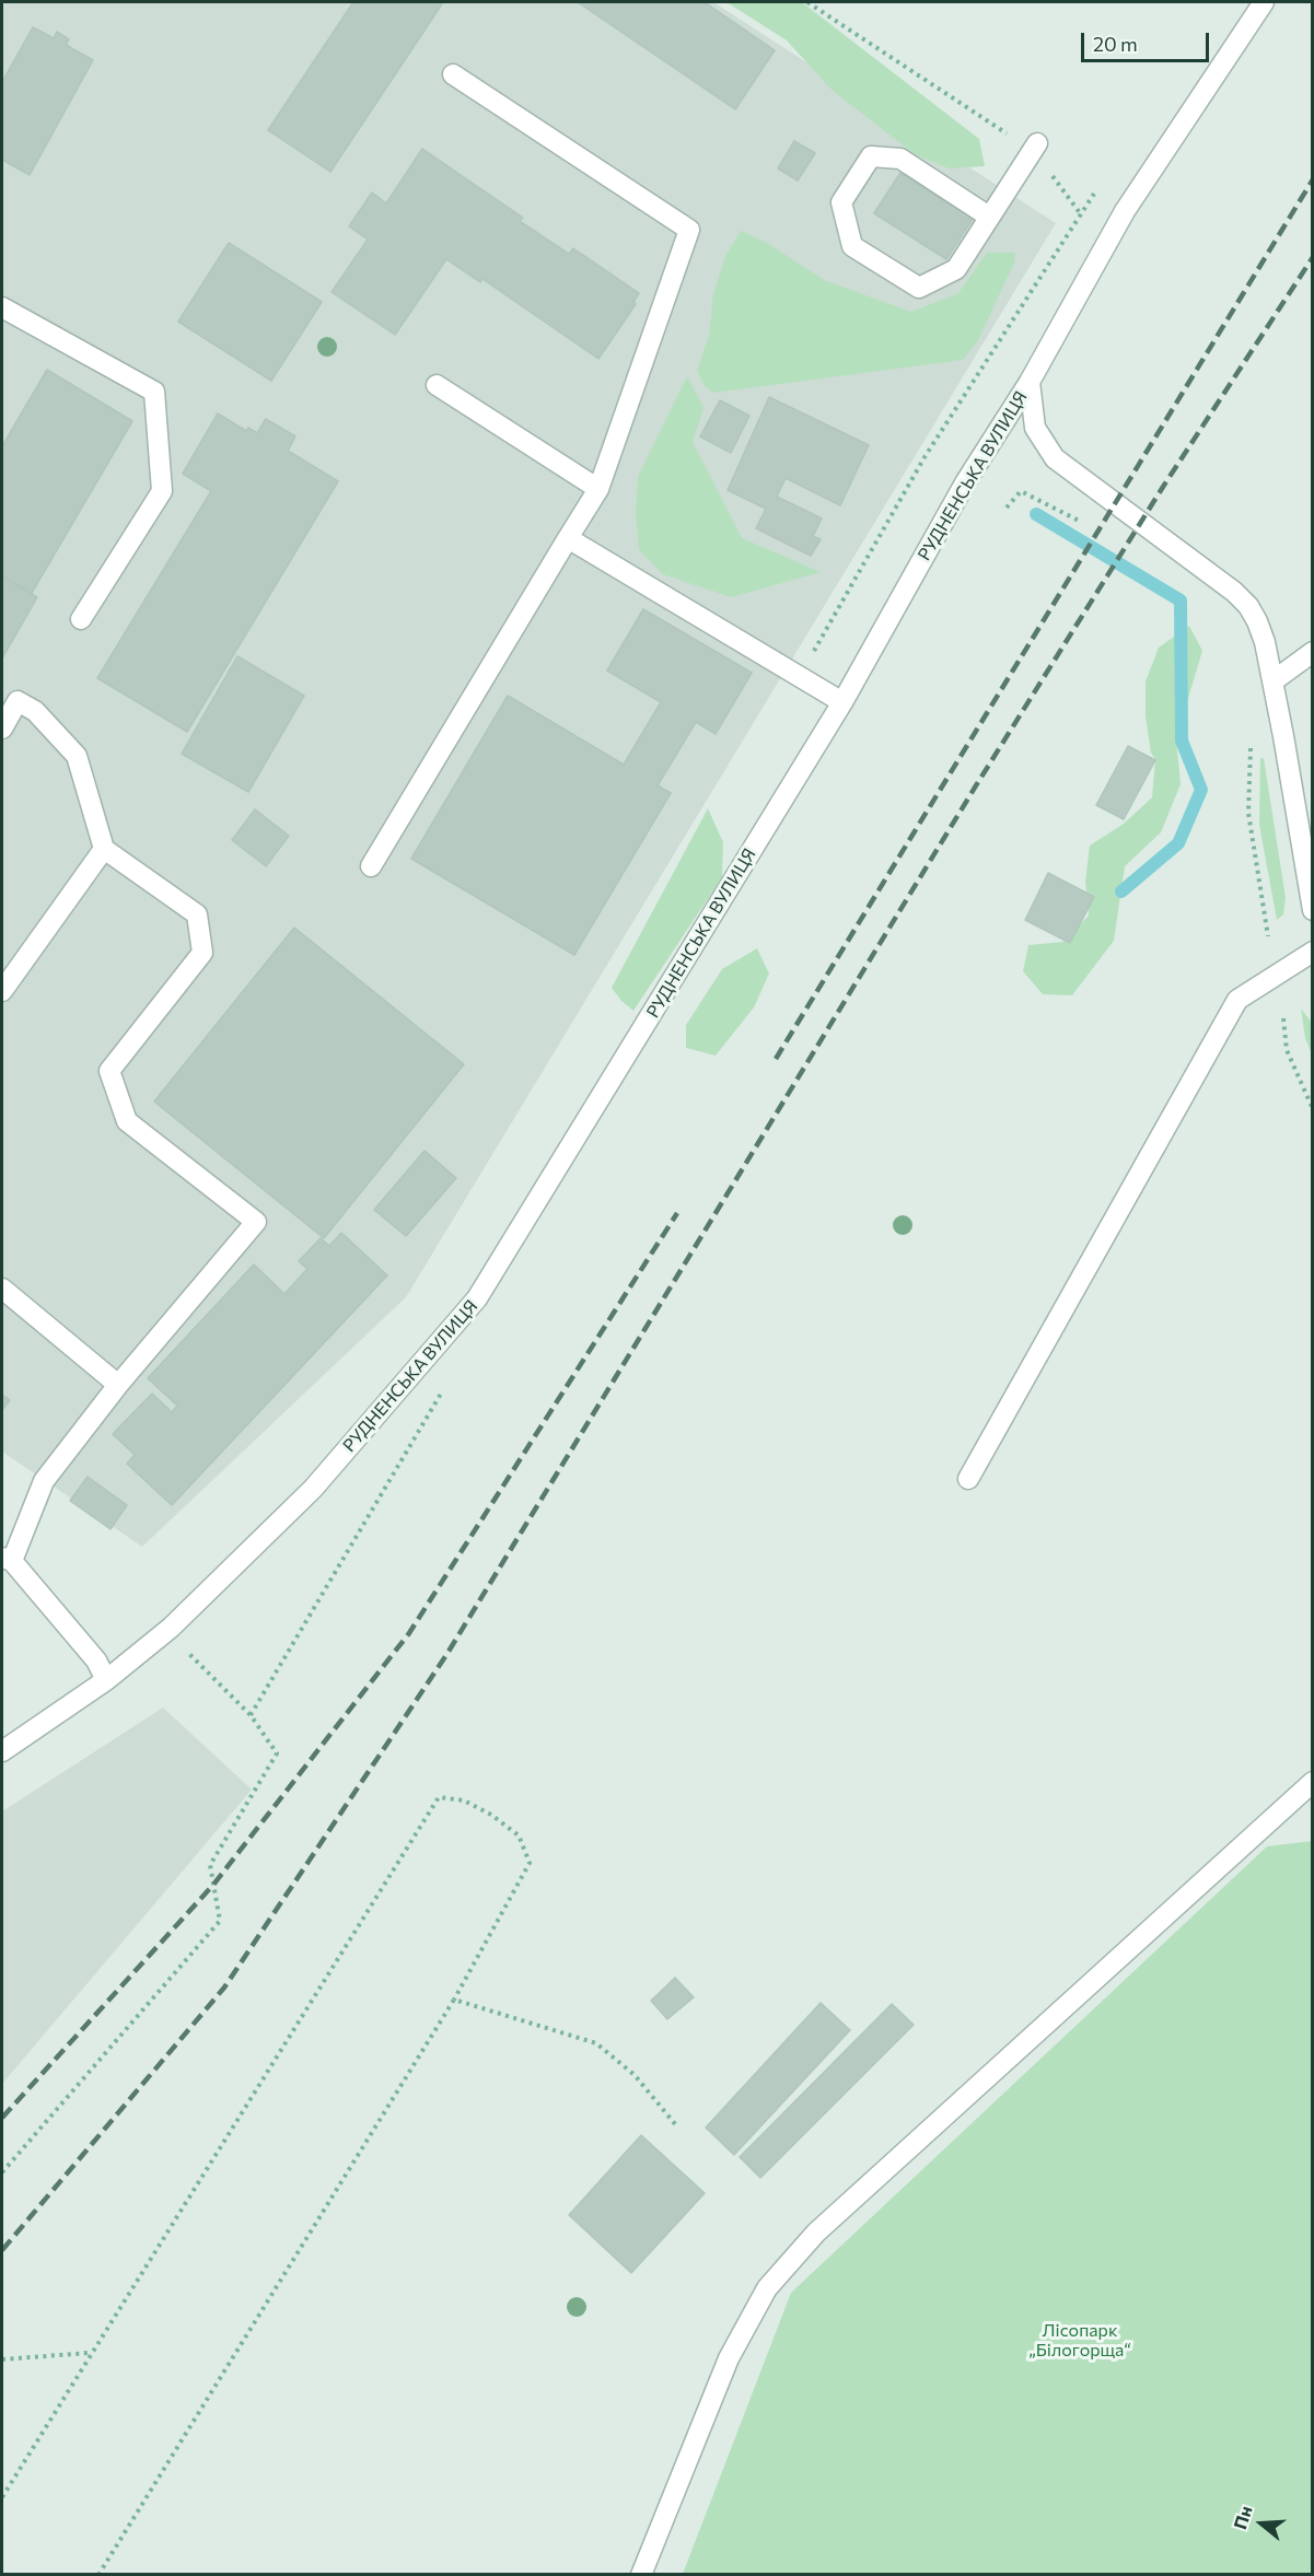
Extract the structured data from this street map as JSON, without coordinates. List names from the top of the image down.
{
  "streets": {
    "street": ["РУДНЕНСЬКА ВУЛИЦЯ"]
  },
  "parks": ["Лісопарк „Білогорща“"],
  "scale_bar": "20 m",
  "north": "left"
}
